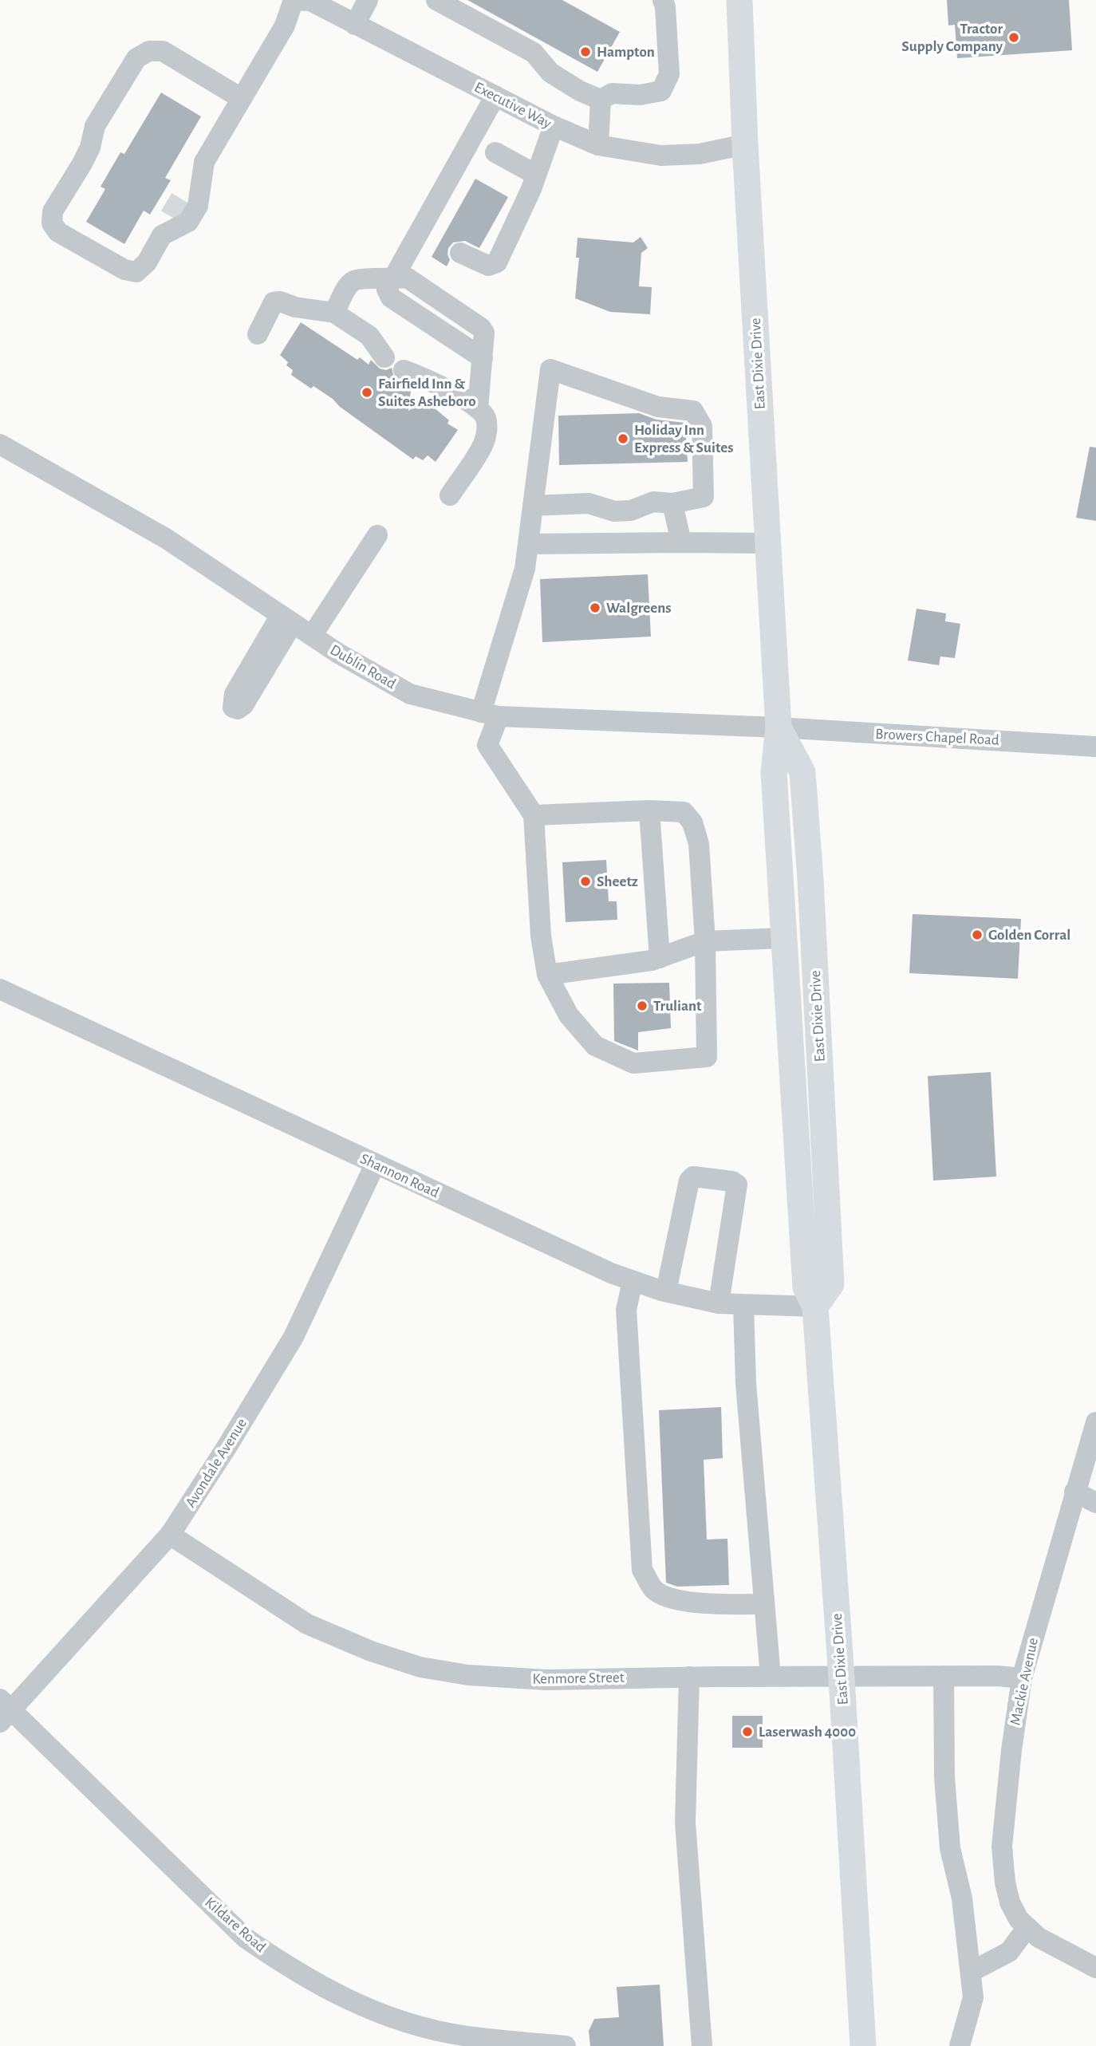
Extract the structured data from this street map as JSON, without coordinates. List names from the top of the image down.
{
  "streets": {
    "main road": ["East Dixie Drive"],
    "street": [
      "Executive Way",
      "Dublin Road",
      "Browers Chapel Road",
      "Shannon Road",
      "Avondale Avenue",
      "Kenmore Street",
      "Mackie Avenue",
      "Kildare Road"
    ]
  },
  "crossings": [
    ["Executive Way", "East Dixie Drive"],
    ["East Dixie Drive", "Dublin Road"],
    ["East Dixie Drive", "Browers Chapel Road"],
    ["East Dixie Drive", "Shannon Road"],
    ["East Dixie Drive", "Kenmore Street"],
    ["Dublin Road", "Browers Chapel Road"],
    ["Shannon Road", "Avondale Avenue"],
    ["Avondale Avenue", "Kenmore Street"],
    ["Avondale Avenue", "Kildare Road"],
    ["Kenmore Street", "Mackie Avenue"]
  ],
  "places": [
    "Tractor Supply Company",
    "Hampton",
    "Fairfield Inn & Suites Asheboro",
    "Holiday Inn Express & Suites",
    "Walgreens",
    "Sheetz",
    "Golden Corral",
    "Truliant",
    "Laserwash 4000"
  ]
}
